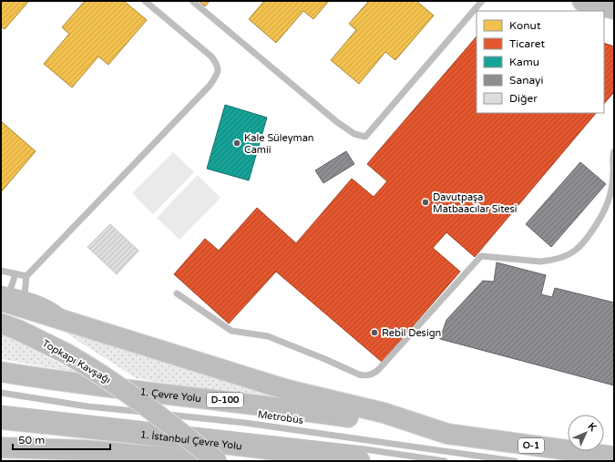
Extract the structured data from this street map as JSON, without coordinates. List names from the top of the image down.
{
  "streets": {
    "main road": [
      "Topkapı Kavşağı",
      "1. Çevre Yolu",
      "D-100",
      "1. İstanbul Çevre Yolu",
      "O-1"
    ],
    "lane": ["Metrobüs"]
  },
  "crossings": [
    ["1. Çevre Yolu", "O-1"]
  ],
  "places": ["Kale Süleyman Camii", "Davutpaşa Matbaacılar Sitesi", "Rebil Design"],
  "legend": [
    "Konut",
    "Ticaret",
    "Kamu",
    "Sanayi",
    "Diğer"
  ],
  "scale_bar": "50 m",
  "north": "top right"
}
